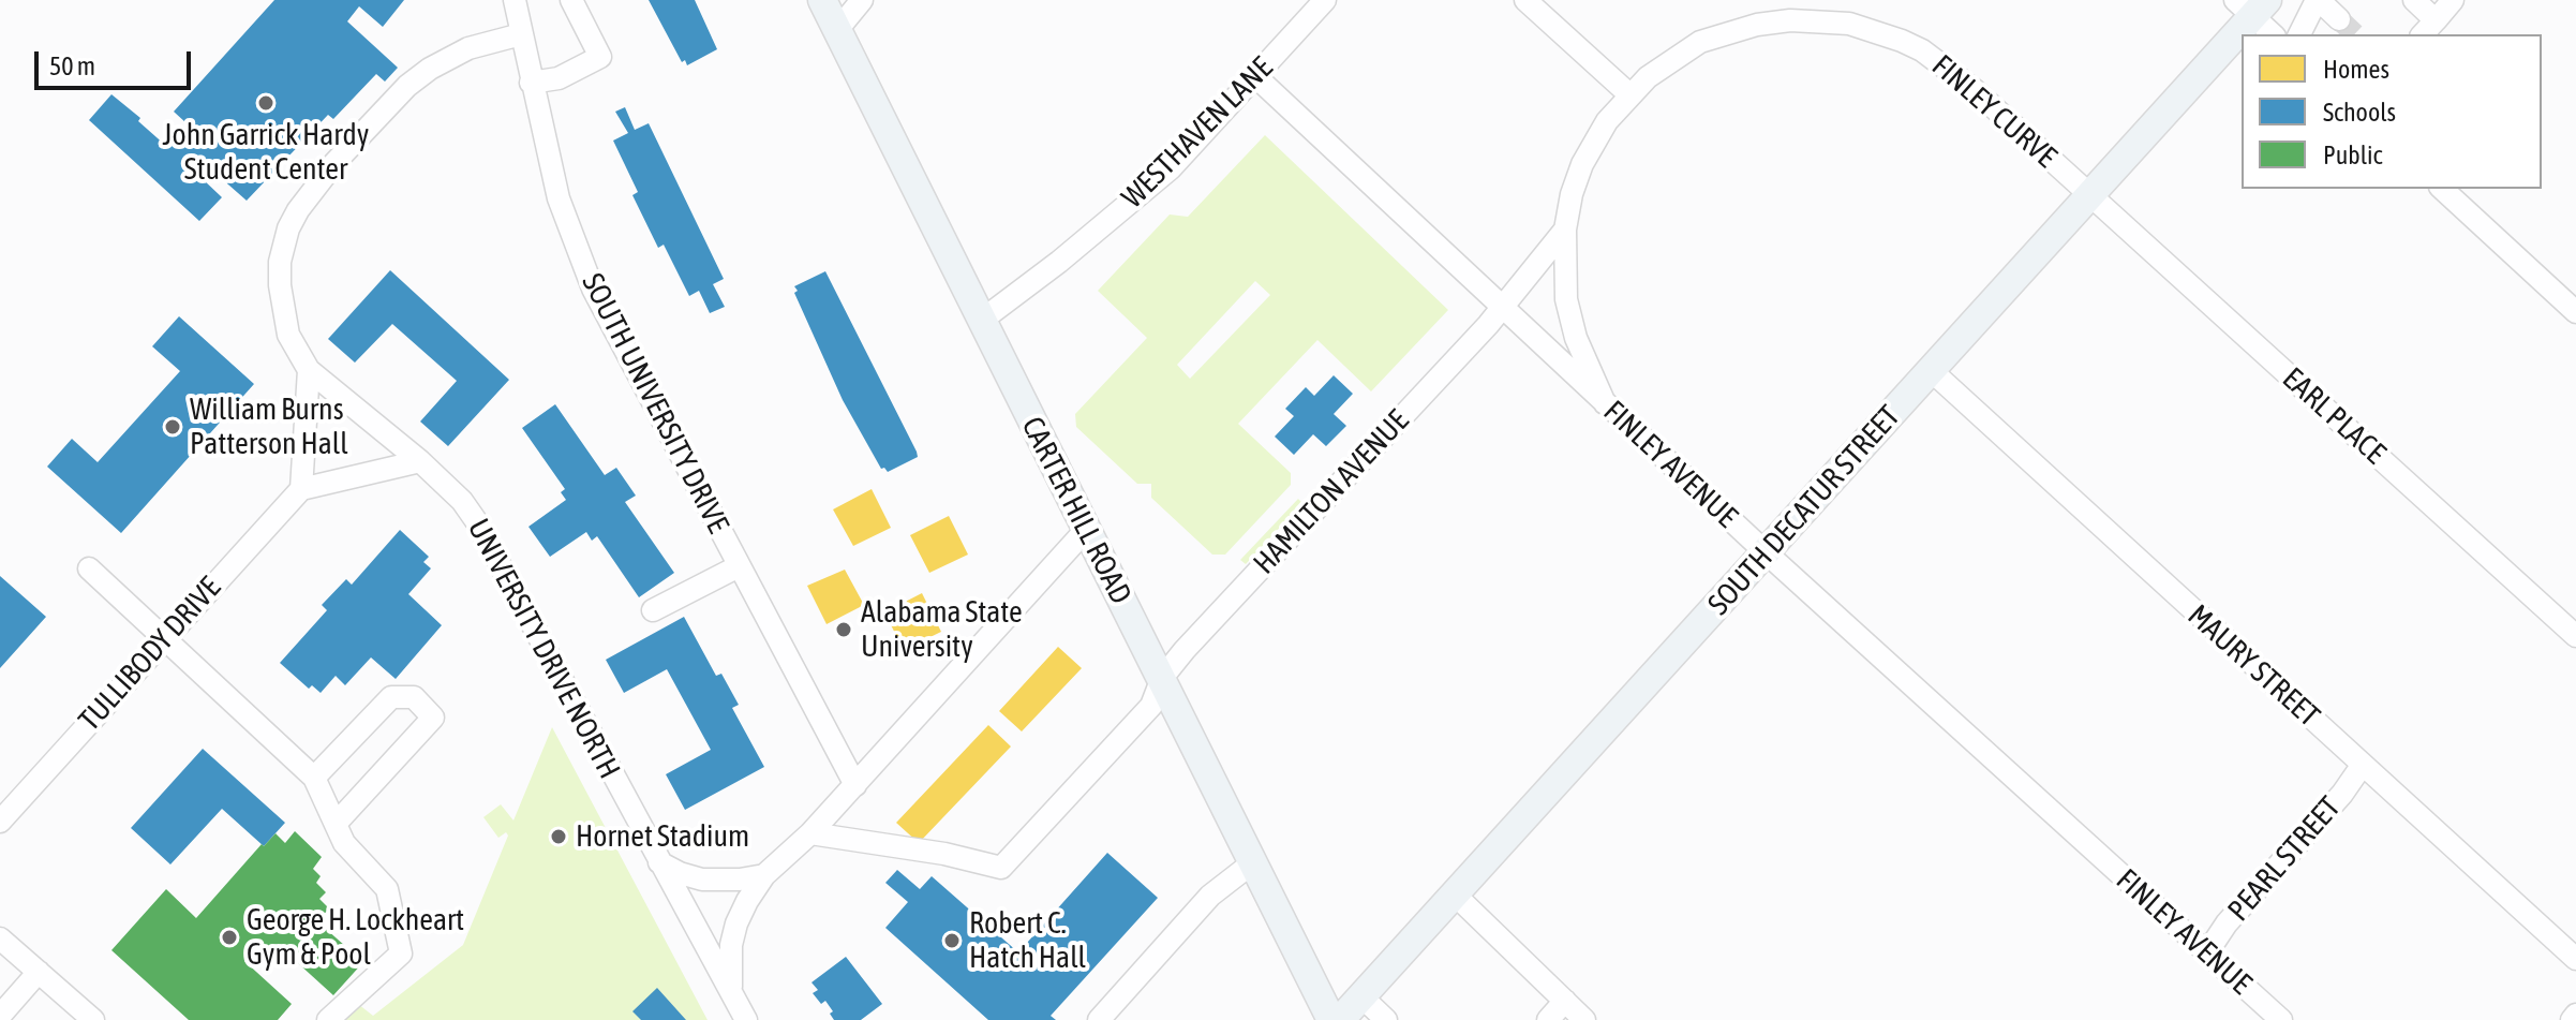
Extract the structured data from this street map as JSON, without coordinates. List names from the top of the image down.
{
  "streets": {
    "main road": ["CARTER HILL ROAD", "SOUTH DECATUR STREET"],
    "street": [
      "FINLEY CURVE",
      "WESTHAVEN LANE",
      "SOUTH UNIVERSITY DRIVE",
      "EARL PLACE",
      "FINLEY AVENUE",
      "HAMILTON AVENUE",
      "UNIVERSITY DRIVE NORTH",
      "TULLIBODY DRIVE",
      "MAURY STREET",
      "PEARL STREET"
    ]
  },
  "crossings": [
    ["FINLEY CURVE", "EARL PLACE"],
    ["FINLEY CURVE", "FINLEY AVENUE"],
    ["FINLEY CURVE", "HAMILTON AVENUE"],
    ["FINLEY CURVE", "SOUTH DECATUR STREET"],
    ["WESTHAVEN LANE", "FINLEY AVENUE"],
    ["WESTHAVEN LANE", "CARTER HILL ROAD"],
    ["EARL PLACE", "SOUTH DECATUR STREET"],
    ["FINLEY AVENUE", "HAMILTON AVENUE"],
    ["FINLEY AVENUE", "SOUTH DECATUR STREET"],
    ["FINLEY AVENUE", "PEARL STREET"],
    ["HAMILTON AVENUE", "CARTER HILL ROAD"],
    ["SOUTH DECATUR STREET", "MAURY STREET"],
    ["MAURY STREET", "PEARL STREET"]
  ],
  "places": [
    "John Garrick Hardy Student Center",
    "William Burns Patterson Hall",
    "Alabama State University",
    "Hornet Stadium",
    "George H. Lockheart Gym & Pool",
    "Robert C. Hatch Hall"
  ],
  "legend": ["Homes", "Schools", "Public"],
  "scale_bar": "50 m"
}
